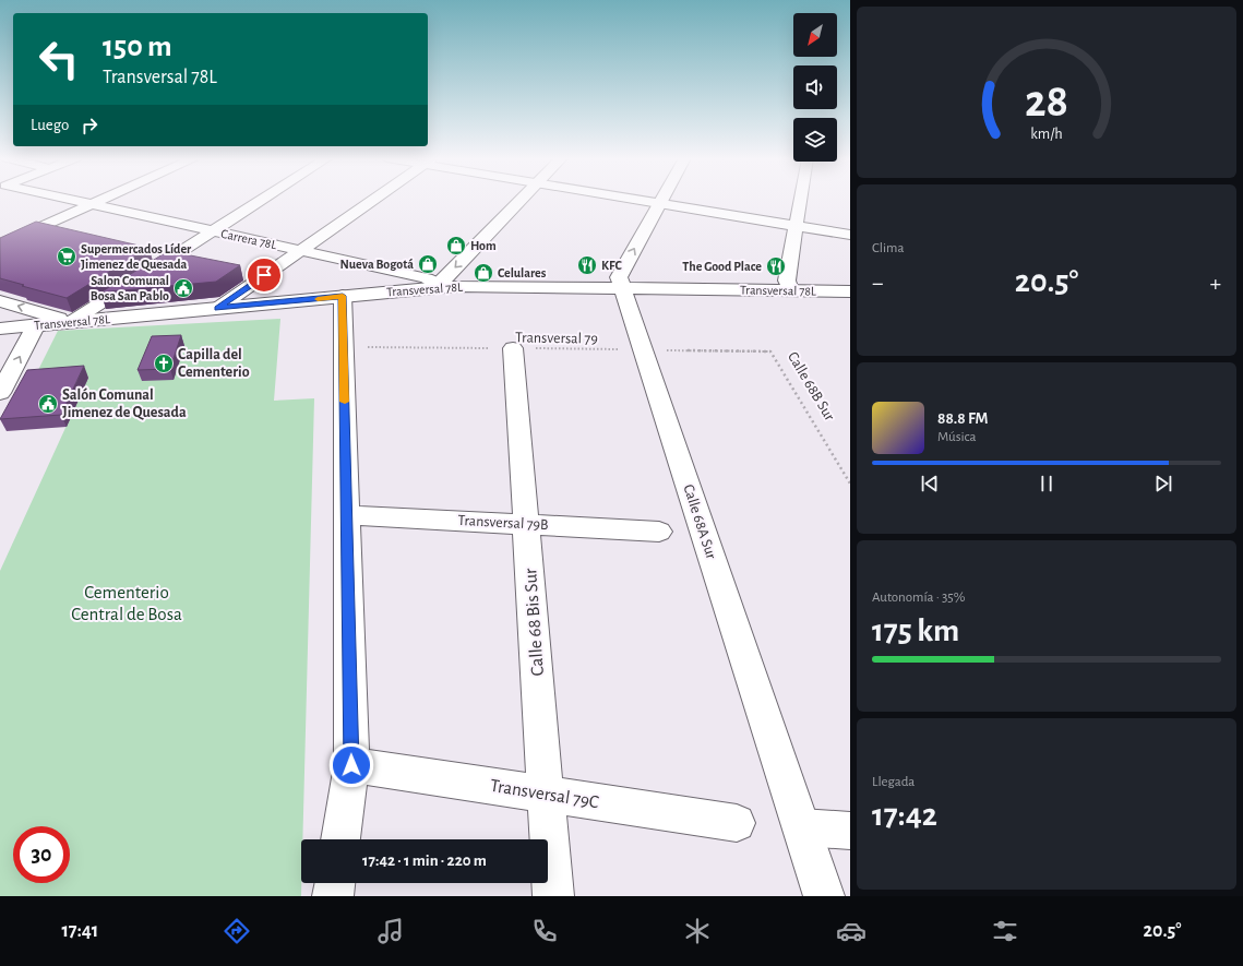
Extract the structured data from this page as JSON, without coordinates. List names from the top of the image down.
{
  "streets": {
    "street": [
      "Carrera 78L",
      "Transversal 78L",
      "Calle 68A Sur",
      "Transversal 79B",
      "Calle 68 Bis Sur",
      "Transversal 79C"
    ],
    "path": ["Transversal 79", "Calle 68B Sur"]
  },
  "crossings": [
    ["Carrera 78L", "Transversal 78L"],
    ["Transversal 78L", "Calle 68A Sur"],
    ["Transversal 79", "Calle 68B Sur"],
    ["Transversal 79", "Calle 68A Sur"],
    ["Transversal 79", "Calle 68 Bis Sur"],
    ["Transversal 79B", "Calle 68 Bis Sur"],
    ["Calle 68 Bis Sur", "Transversal 79C"]
  ],
  "parks": ["Cementerio Central de Bosa"],
  "places": {
    "shop": ["Hom", "Nueva Bogotá", "Celulares"],
    "supermarket": ["Supermercados Líder Jimenez de Quesada"],
    "restaurant": ["KFC", "The Good Place"],
    "public building": ["Salon Comunal Bosa San Pablo", "Salón Comunal Jimenez de Quesada"],
    "church": ["Capilla del Cementerio"]
  },
  "north": "bottom left",
  "page": {
    "turn": ["150 m", "Transversal 78L"],
    "then": "Luego",
    "tile": [
      "Clima",
      ["Autonomía · 35%", "175 km"],
      ["Llegada", "17:42"]
    ],
    "heat": ["−", "20.5°", "+"],
    "song": ["88.8 FM", "Música"],
    "limit": "30",
    "trip": "17:42 · 1 min · 220 m",
    "tabs": ["17:41", "20.5°"],
    "gauge": ["28", "km/h"]
  }
}
